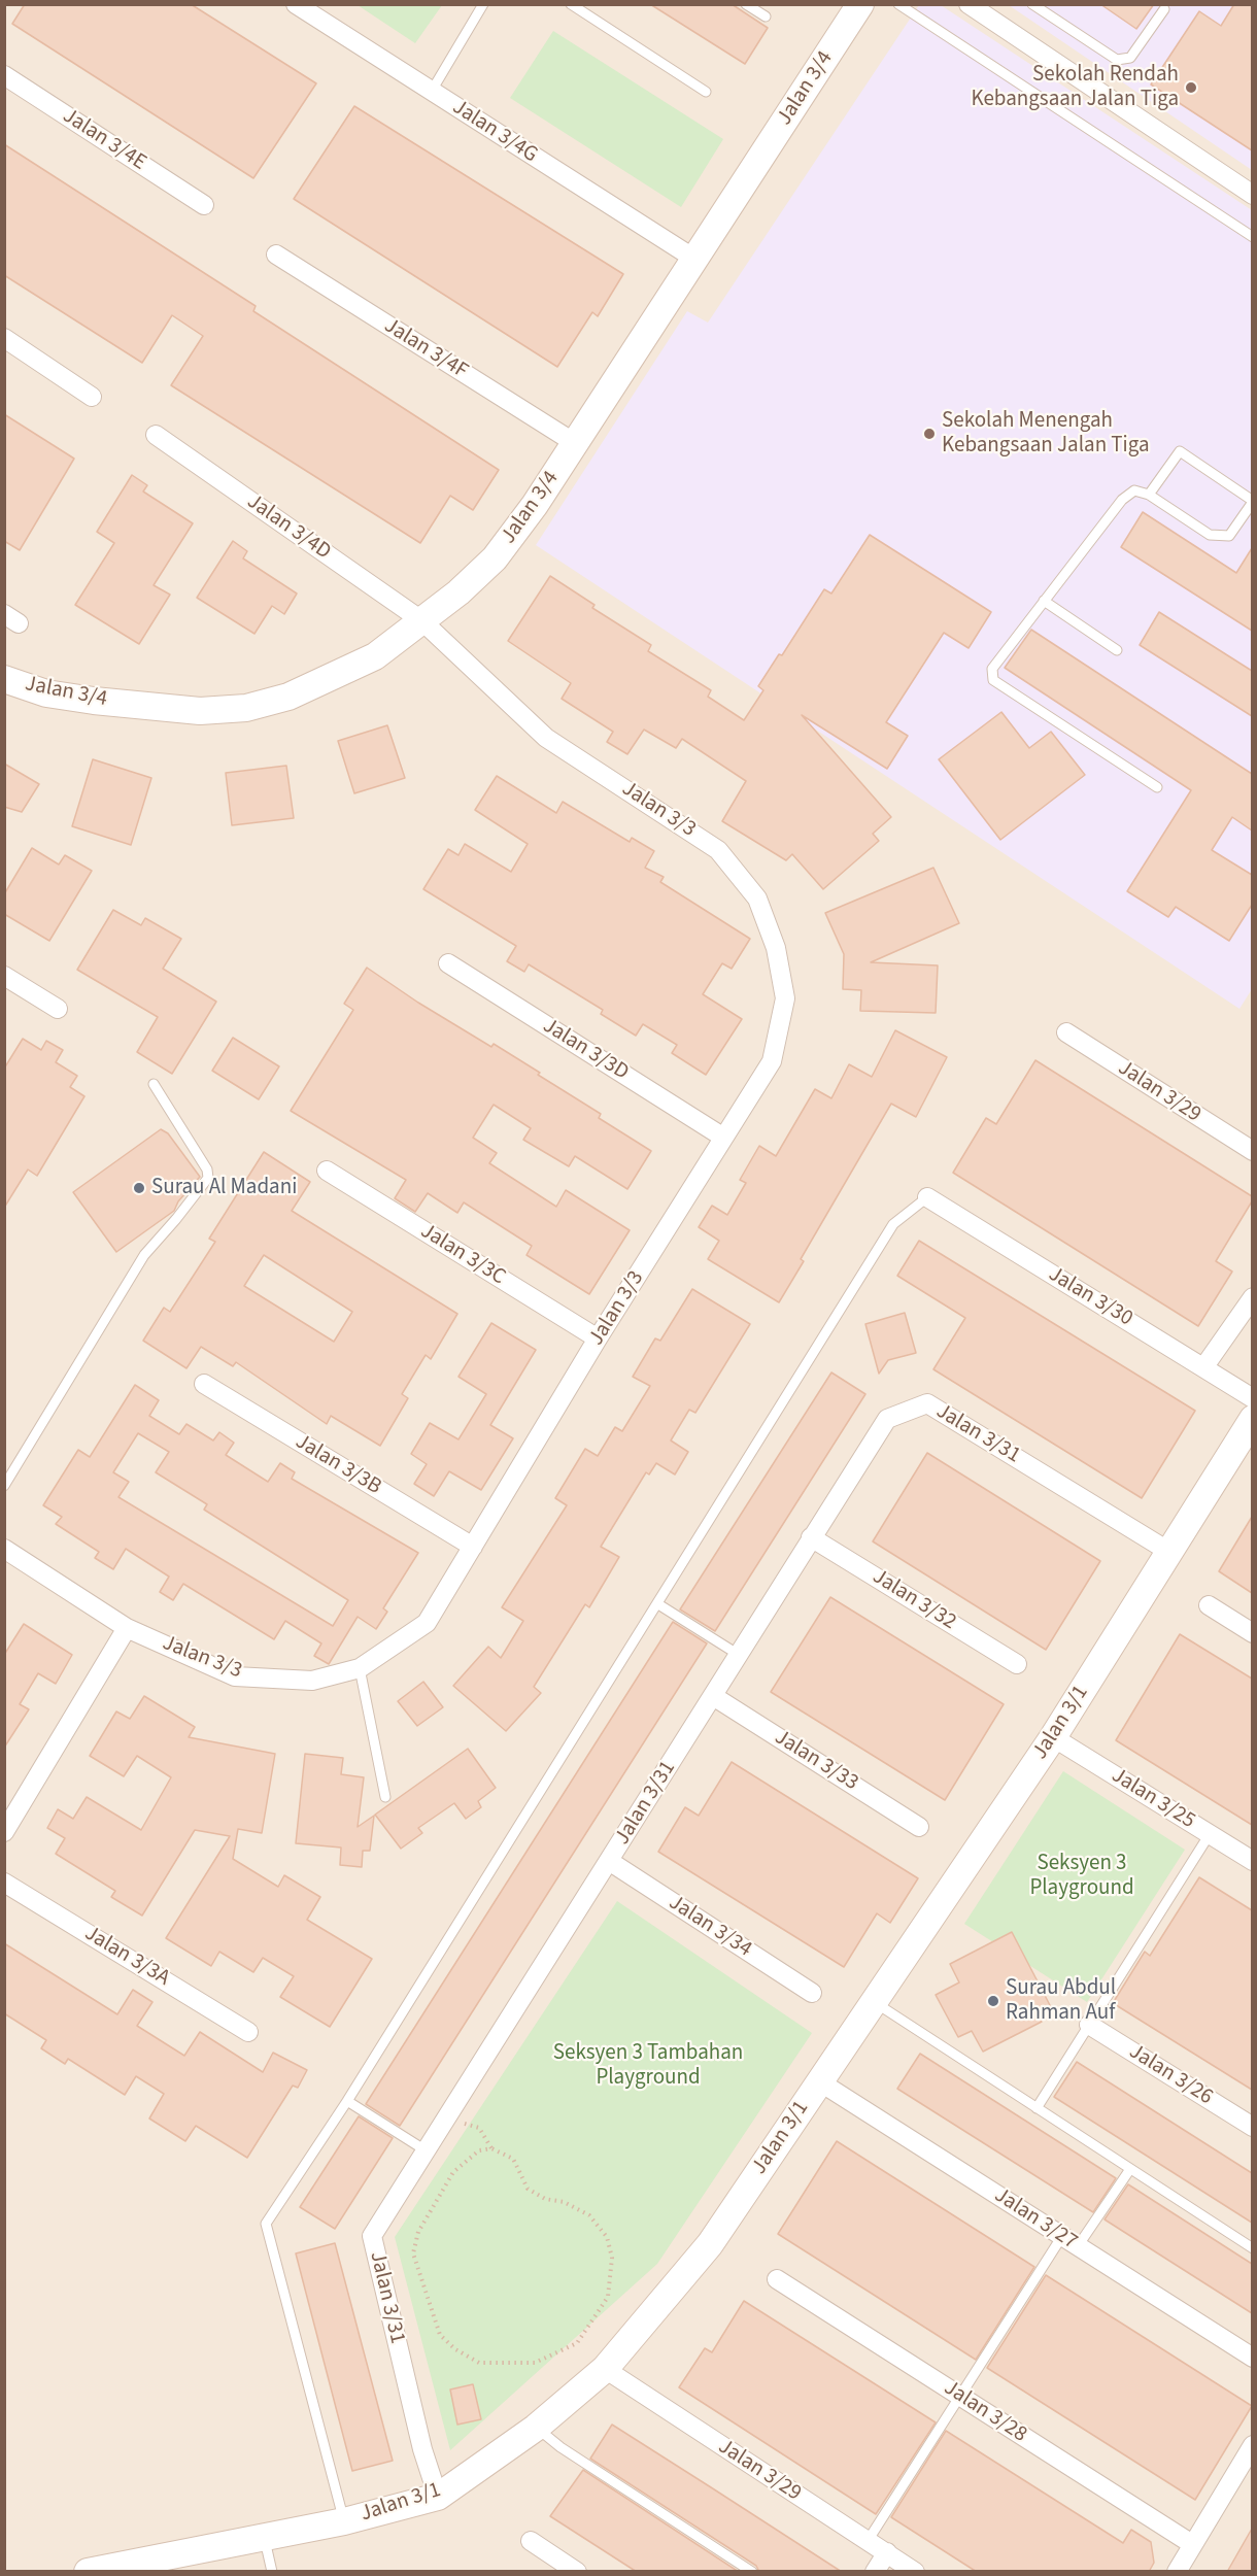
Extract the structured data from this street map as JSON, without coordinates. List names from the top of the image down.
{
  "streets": {
    "street": [
      "Jalan 3/4",
      "Jalan 3/4G",
      "Jalan 3/4E",
      "Jalan 3/4F",
      "Jalan 3/4D",
      "Jalan 3/3",
      "Jalan 3/3D",
      "Jalan 3/29",
      "Jalan 3/3C",
      "Jalan 3/30",
      "Jalan 3/31",
      "Jalan 3/3B",
      "Jalan 3/32",
      "Jalan 3/1",
      "Jalan 3/33",
      "Jalan 3/25",
      "Jalan 3/34",
      "Jalan 3/3A",
      "Jalan 3/26",
      "Jalan 3/27",
      "Jalan 3/28"
    ]
  },
  "crossings": [
    ["Jalan 3/4", "Jalan 3/4G"],
    ["Jalan 3/4", "Jalan 3/4F"],
    ["Jalan 3/4", "Jalan 3/4D"],
    ["Jalan 3/4D", "Jalan 3/3"],
    ["Jalan 3/3", "Jalan 3/3D"],
    ["Jalan 3/3", "Jalan 3/3C"],
    ["Jalan 3/3", "Jalan 3/3B"],
    ["Jalan 3/29", "Jalan 3/1"],
    ["Jalan 3/31", "Jalan 3/32"],
    ["Jalan 3/31", "Jalan 3/1"],
    ["Jalan 3/31", "Jalan 3/33"],
    ["Jalan 3/31", "Jalan 3/34"],
    ["Jalan 3/1", "Jalan 3/25"],
    ["Jalan 3/1", "Jalan 3/27"]
  ],
  "parks": ["Seksyen 3 Playground", "Seksyen 3 Tambahan Playground"],
  "places": [
    "Sekolah Rendah Kebangsaan Jalan Tiga",
    "Sekolah Menengah Kebangsaan Jalan Tiga",
    "Surau Al Madani",
    "Surau Abdul Rahman Auf"
  ]
}
